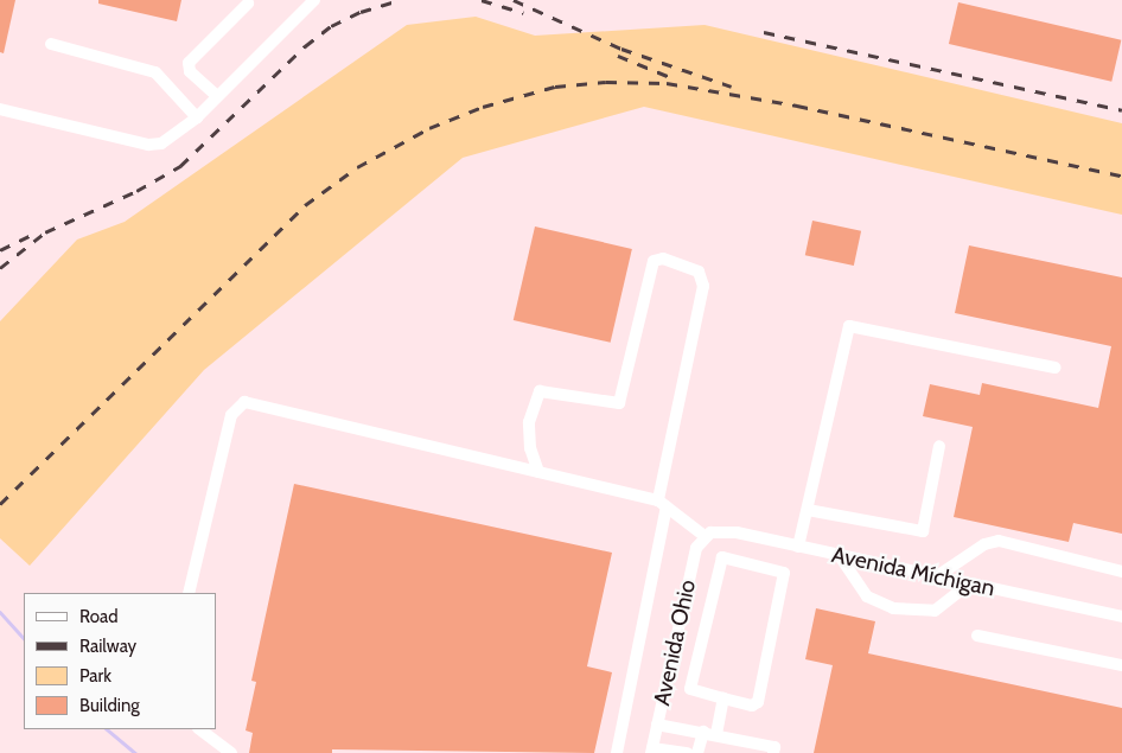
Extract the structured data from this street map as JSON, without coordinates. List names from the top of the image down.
{
  "streets": {
    "street": ["Avenida Míchigan", "Avenida Ohio"]
  },
  "crossings": [
    ["Avenida Míchigan", "Avenida Ohio"]
  ],
  "legend": [
    "Road",
    "Railway",
    "Park",
    "Building"
  ]
}
